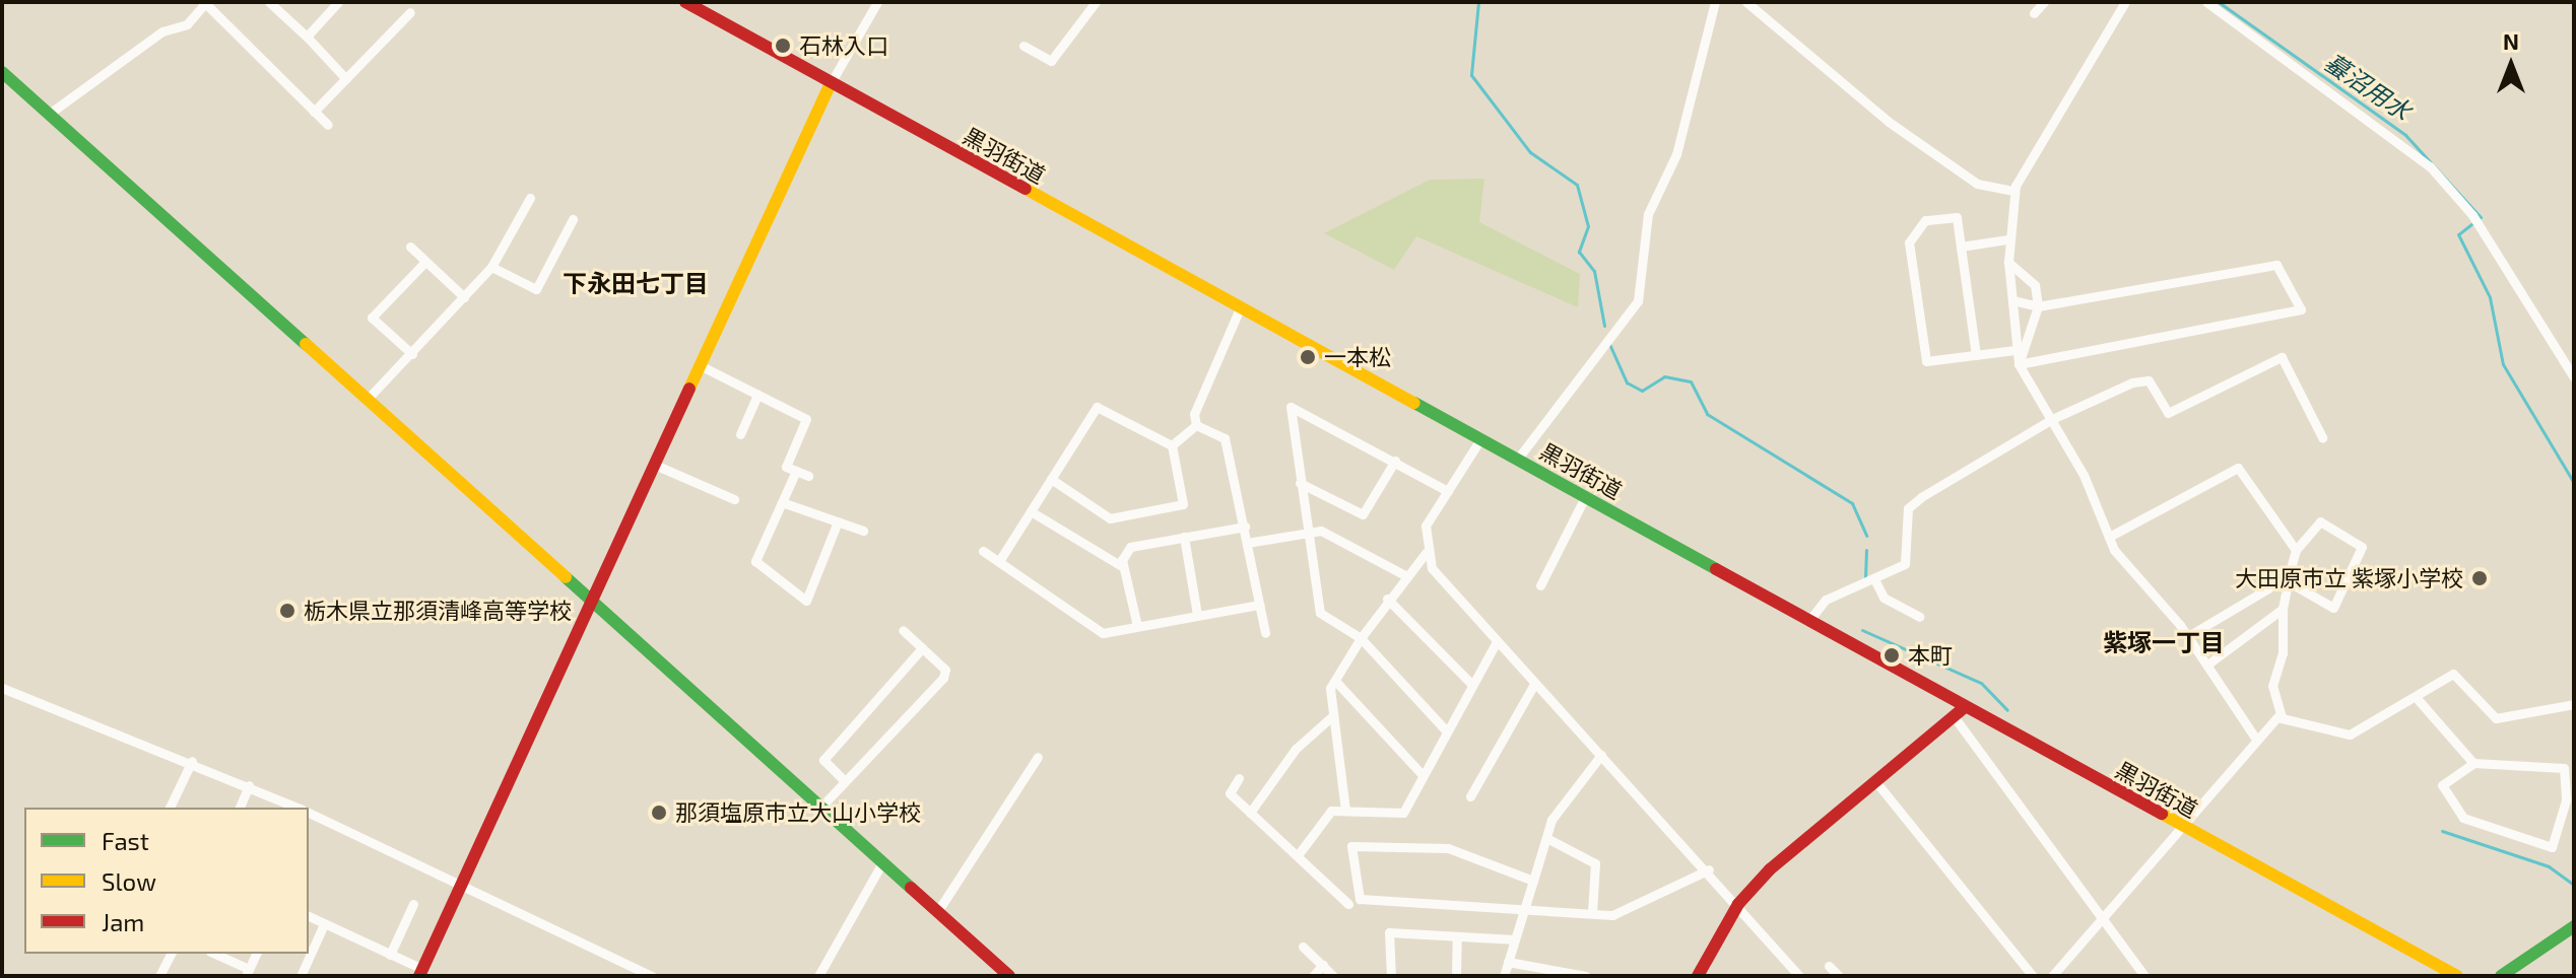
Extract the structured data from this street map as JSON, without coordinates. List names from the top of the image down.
{
  "streets": {
    "street": ["黒羽街道"]
  },
  "districts": ["下永田七丁目", "紫塚一丁目"],
  "water": ["蟇沼用水"],
  "places": [
    "石林入口",
    "一本松",
    "大田原市立 紫塚小学校",
    "栃木県立那須清峰高等学校",
    "本町",
    "那須塩原市立大山小学校"
  ],
  "legend": ["Fast", "Slow", "Jam"],
  "north": "top"
}
